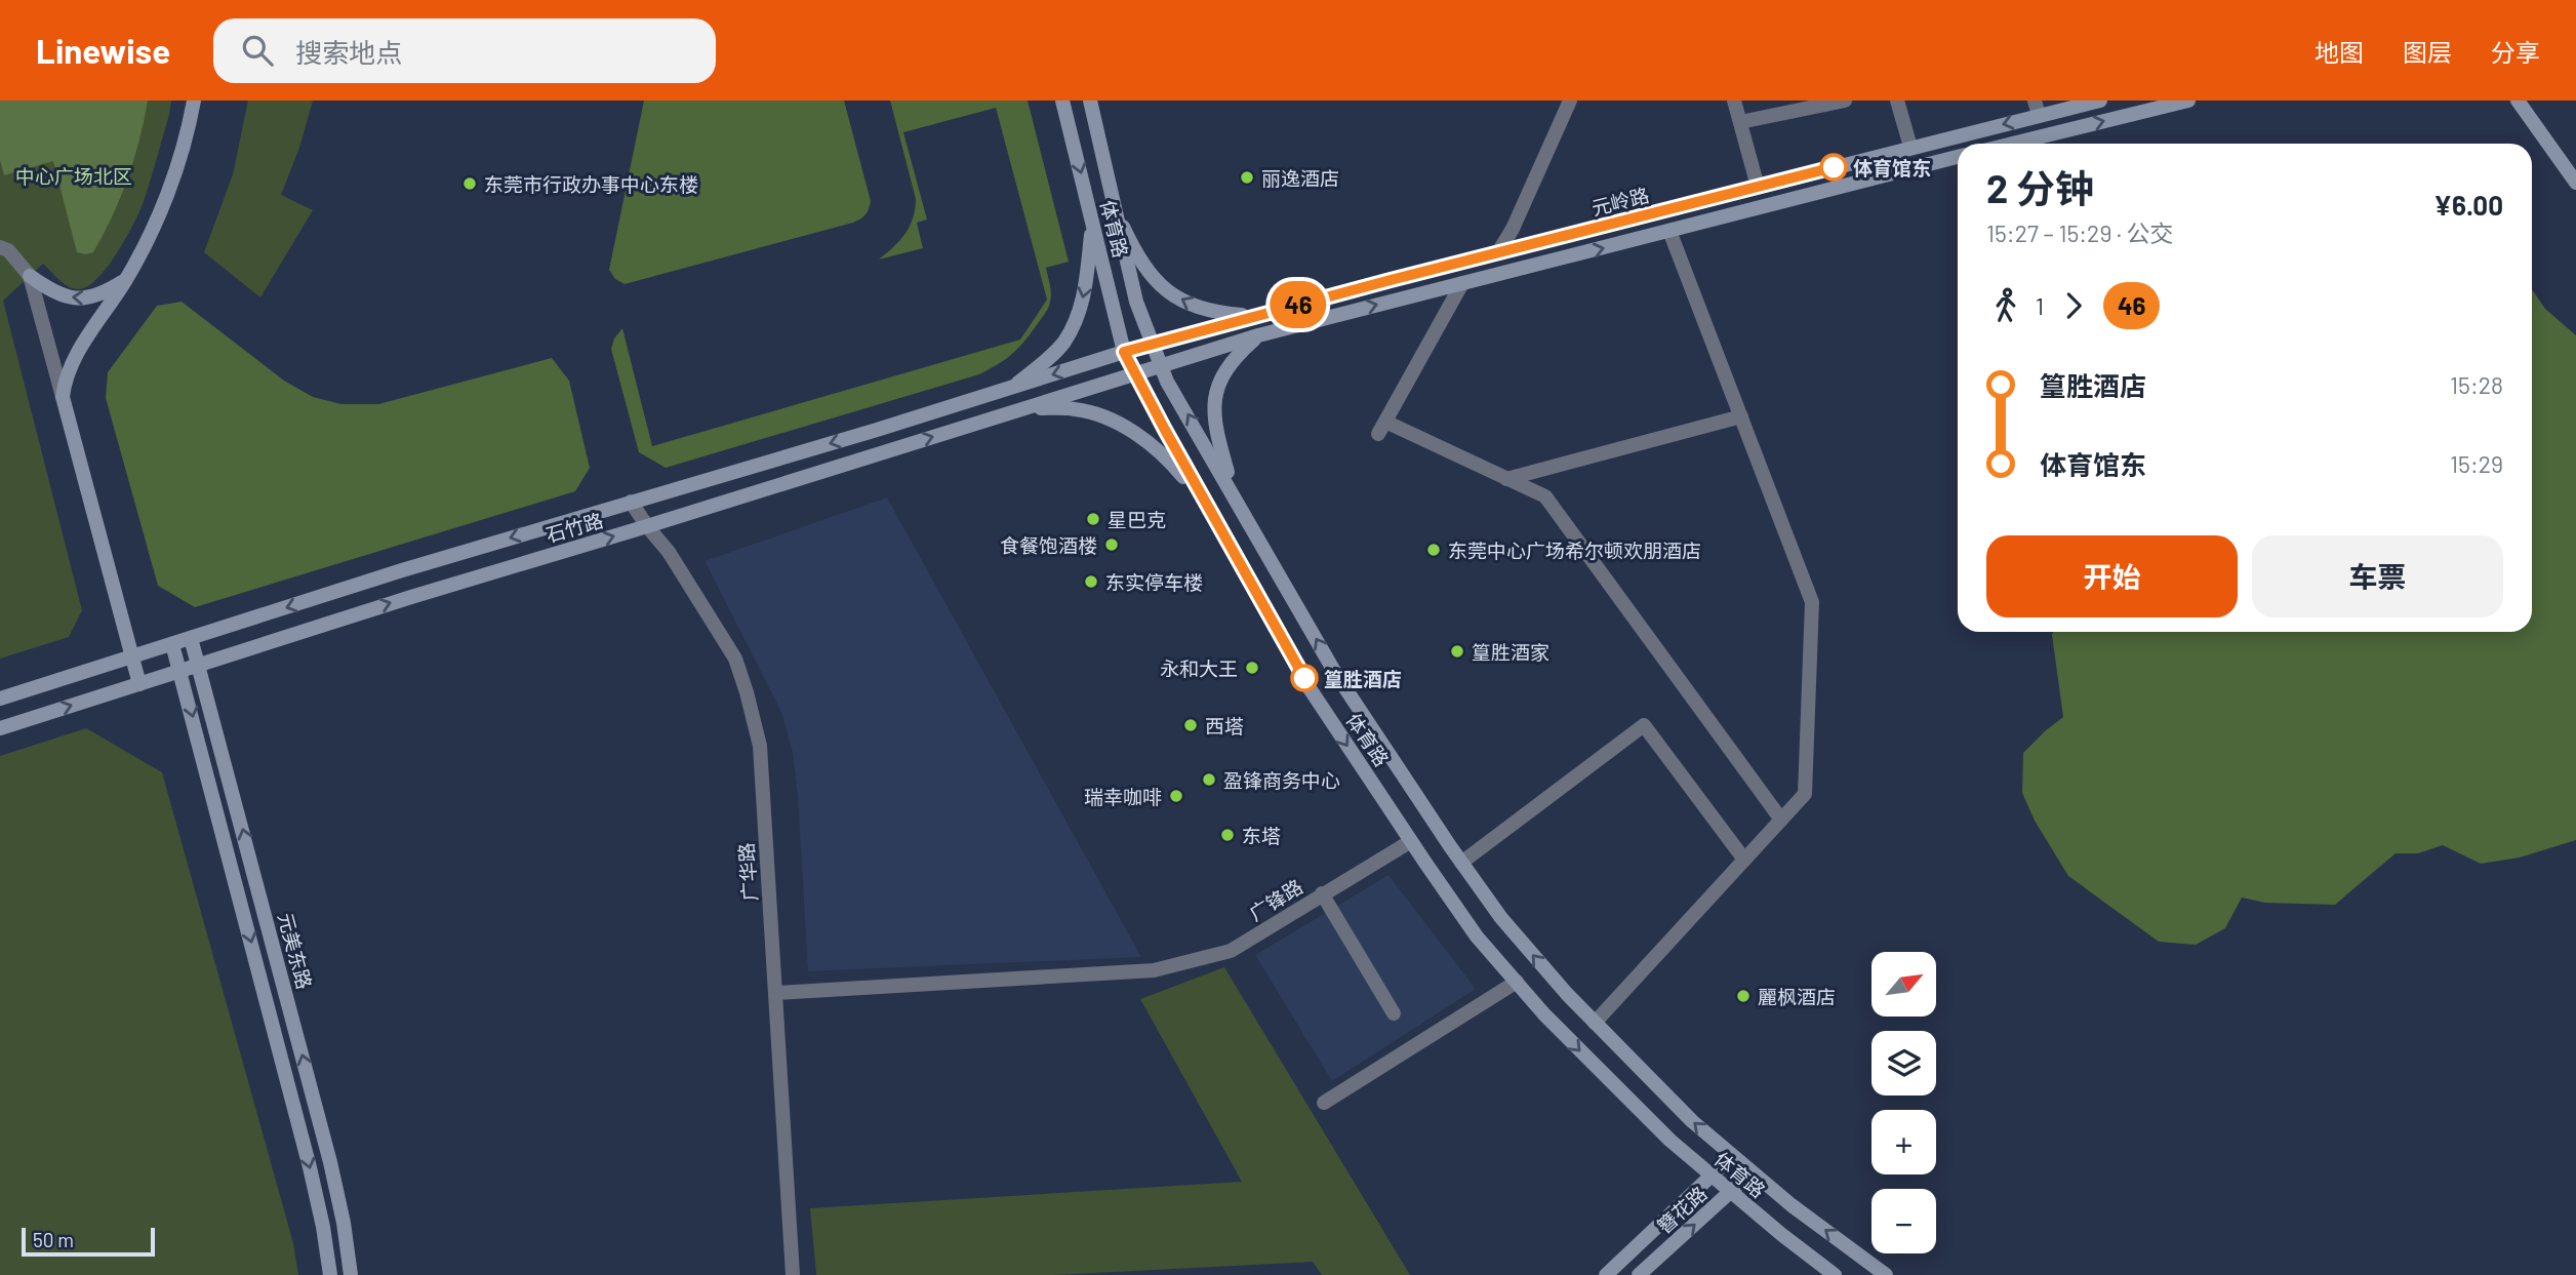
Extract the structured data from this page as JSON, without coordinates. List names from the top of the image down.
{
  "streets": {
    "street": [
      "元岭路",
      "体育路",
      "石竹路",
      "广华路",
      "广锋路",
      "元美东路",
      "簪花路"
    ]
  },
  "crossings": [
    ["元岭路", "体育路"],
    ["元岭路", "石竹路"],
    ["体育路", "石竹路"],
    ["体育路", "广锋路"],
    ["体育路", "簪花路"],
    ["石竹路", "广华路"],
    ["石竹路", "元美东路"],
    ["广华路", "广锋路"]
  ],
  "parks": ["中心广场北区"],
  "places": [
    "体育馆东",
    "丽逸酒店",
    "东莞市行政办事中心东楼",
    "星巴克",
    "食餐饱酒楼",
    "东莞中心广场希尔顿欢朋酒店",
    "东实停车楼",
    "篁胜酒家",
    "永和大王",
    "篁胜酒店",
    "西塔",
    "盈锋商务中心",
    "瑞幸咖啡",
    "东塔",
    "麗枫酒店"
  ],
  "lines": ["bus line 46"],
  "scale_bar": "50 m",
  "north": "top right",
  "page": {
    "header": "Linewise",
    "search": "搜索地点",
    "nav": ["地图", "图层", "分享"],
    "on_map": "46",
    "heading": ["2 分钟", "15:27 – 15:29 · 公交", "¥6.00"],
    "legs": ["1", "46"],
    "list": [
      {
        "name": "篁胜酒店",
        "value": "15:28"
      },
      {
        "name": "体育馆东",
        "value": "15:29"
      }
    ],
    "buttons": ["开始", "车票"],
    "map_buttons": ["+", "−"],
    "scale": "50 m"
  }
}
